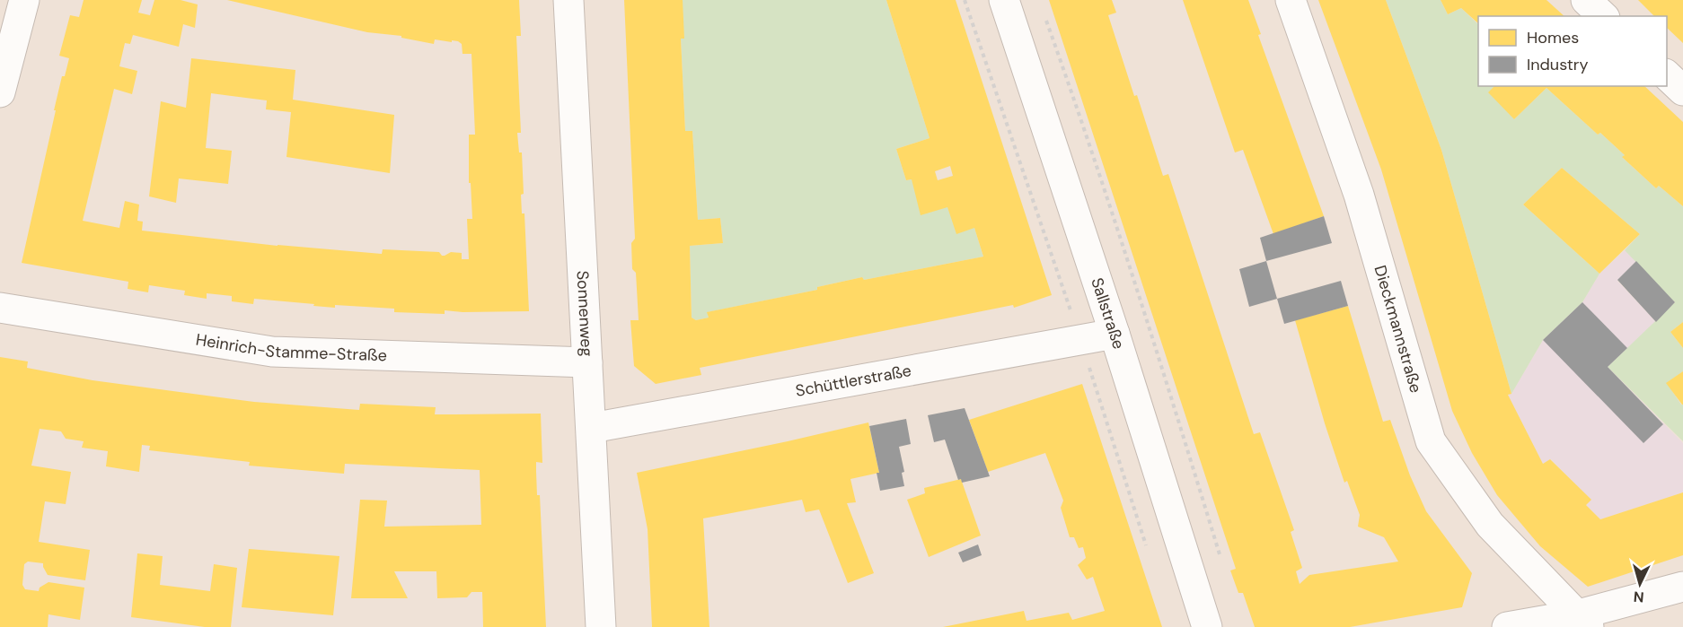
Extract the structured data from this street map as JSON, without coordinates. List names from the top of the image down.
{
  "streets": {
    "street": [
      "Sallstraße",
      "Sonnenweg",
      "Dieckmannstraße",
      "Heinrich-Stamme-Straße",
      "Schüttlerstraße"
    ]
  },
  "crossings": [
    ["Sallstraße", "Schüttlerstraße"],
    ["Sonnenweg", "Heinrich-Stamme-Straße"],
    ["Sonnenweg", "Schüttlerstraße"]
  ],
  "legend": ["Homes", "Industry"],
  "north": "bottom"
}
